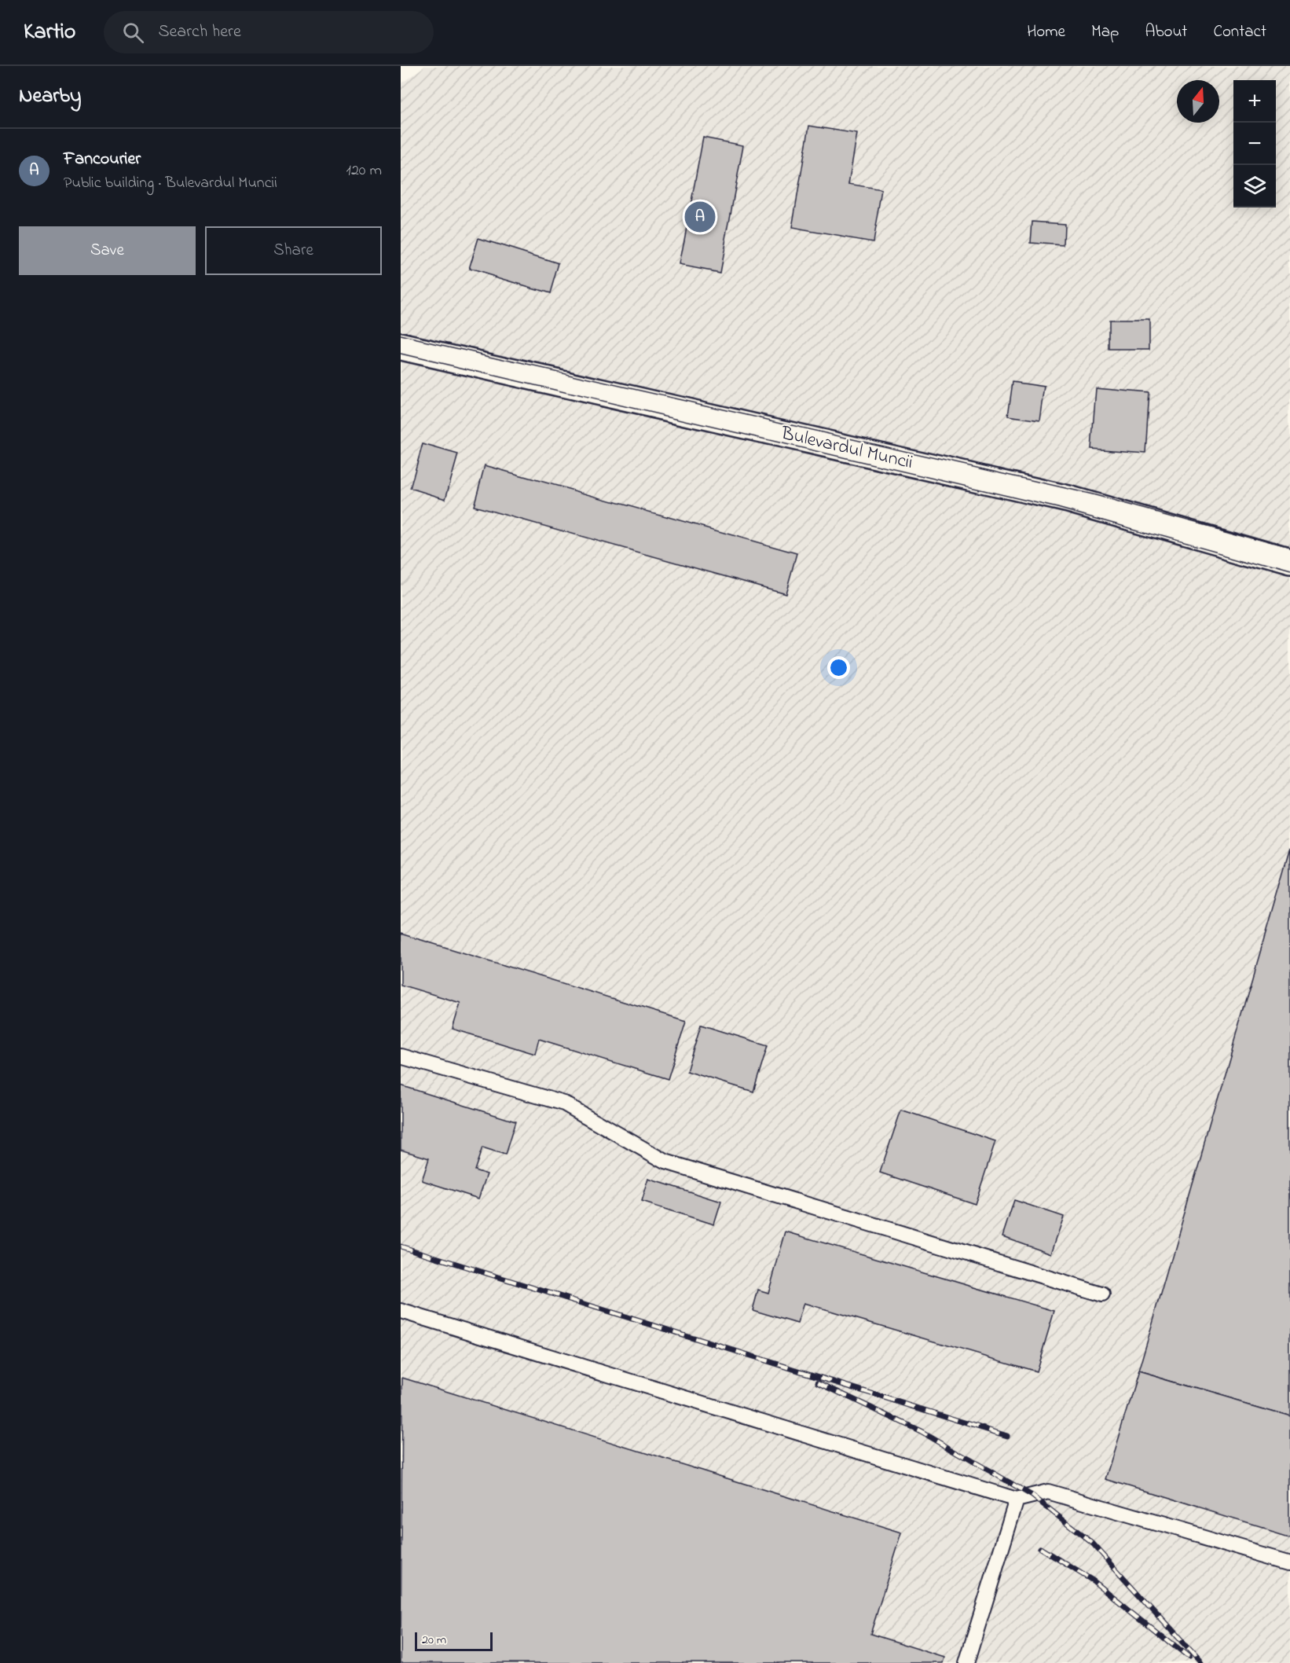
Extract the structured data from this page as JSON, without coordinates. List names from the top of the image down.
{
  "streets": {
    "main road": ["Bulevardul Muncii"]
  },
  "scale_bar": "20 m",
  "north": "top",
  "page": {
    "header": "Kartio",
    "search": "Search here",
    "nav": [
      "Home",
      "Map",
      "About",
      "Contact"
    ],
    "heading": "Nearby",
    "map_buttons": ["+", "−"],
    "list": [
      {
        "mark": "A",
        "name": "Fancourier",
        "note": "Public building · Bulevardul Muncii",
        "value": "120 m"
      }
    ],
    "pins": "A",
    "buttons": ["Save", "Share"],
    "scale": "20 m"
  }
}
